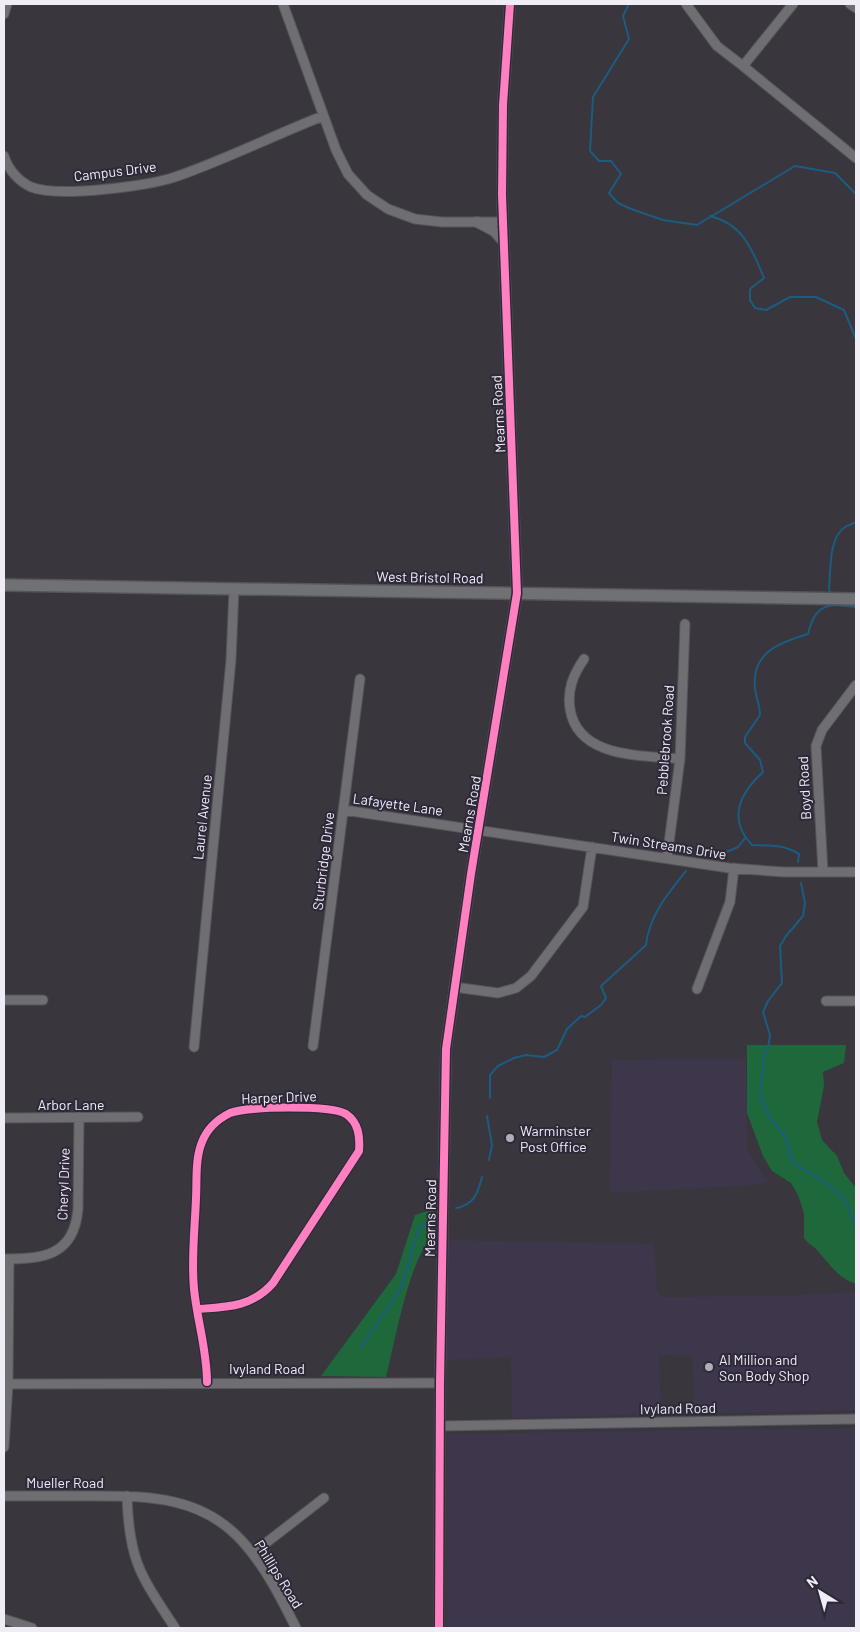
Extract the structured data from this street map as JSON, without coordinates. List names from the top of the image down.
{
  "streets": {
    "main road": ["West Bristol Road"],
    "street": [
      "Campus Drive",
      "Mearns Road",
      "Pebblebrook Road",
      "Boyd Road",
      "Lafayette Lane",
      "Laurel Avenue",
      "Twin Streams Drive",
      "Sturbridge Drive",
      "Harper Drive",
      "Arbor Lane",
      "Cheryl Drive",
      "Ivyland Road",
      "Mueller Road",
      "Phillips Road"
    ]
  },
  "crossings": [
    ["Mearns Road", "West Bristol Road"],
    ["Mearns Road", "Lafayette Lane"],
    ["Mearns Road", "Twin Streams Drive"],
    ["Mearns Road", "Ivyland Road"],
    ["West Bristol Road", "Laurel Avenue"],
    ["Pebblebrook Road", "Twin Streams Drive"],
    ["Boyd Road", "Twin Streams Drive"],
    ["Lafayette Lane", "Twin Streams Drive"],
    ["Lafayette Lane", "Sturbridge Drive"],
    ["Harper Drive", "Ivyland Road"],
    ["Arbor Lane", "Cheryl Drive"],
    ["Mueller Road", "Phillips Road"]
  ],
  "places": ["Warminster Post Office", "Al Million and Son Body Shop"],
  "north": "top left"
}
